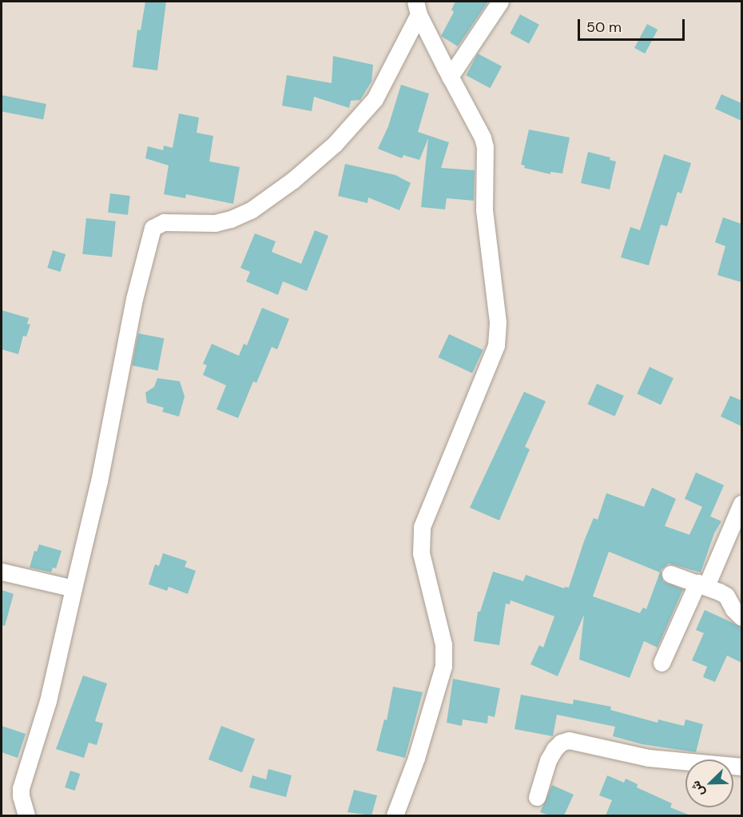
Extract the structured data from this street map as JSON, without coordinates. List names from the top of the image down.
{
  "scale_bar": "50 m",
  "north": "bottom left"
}
